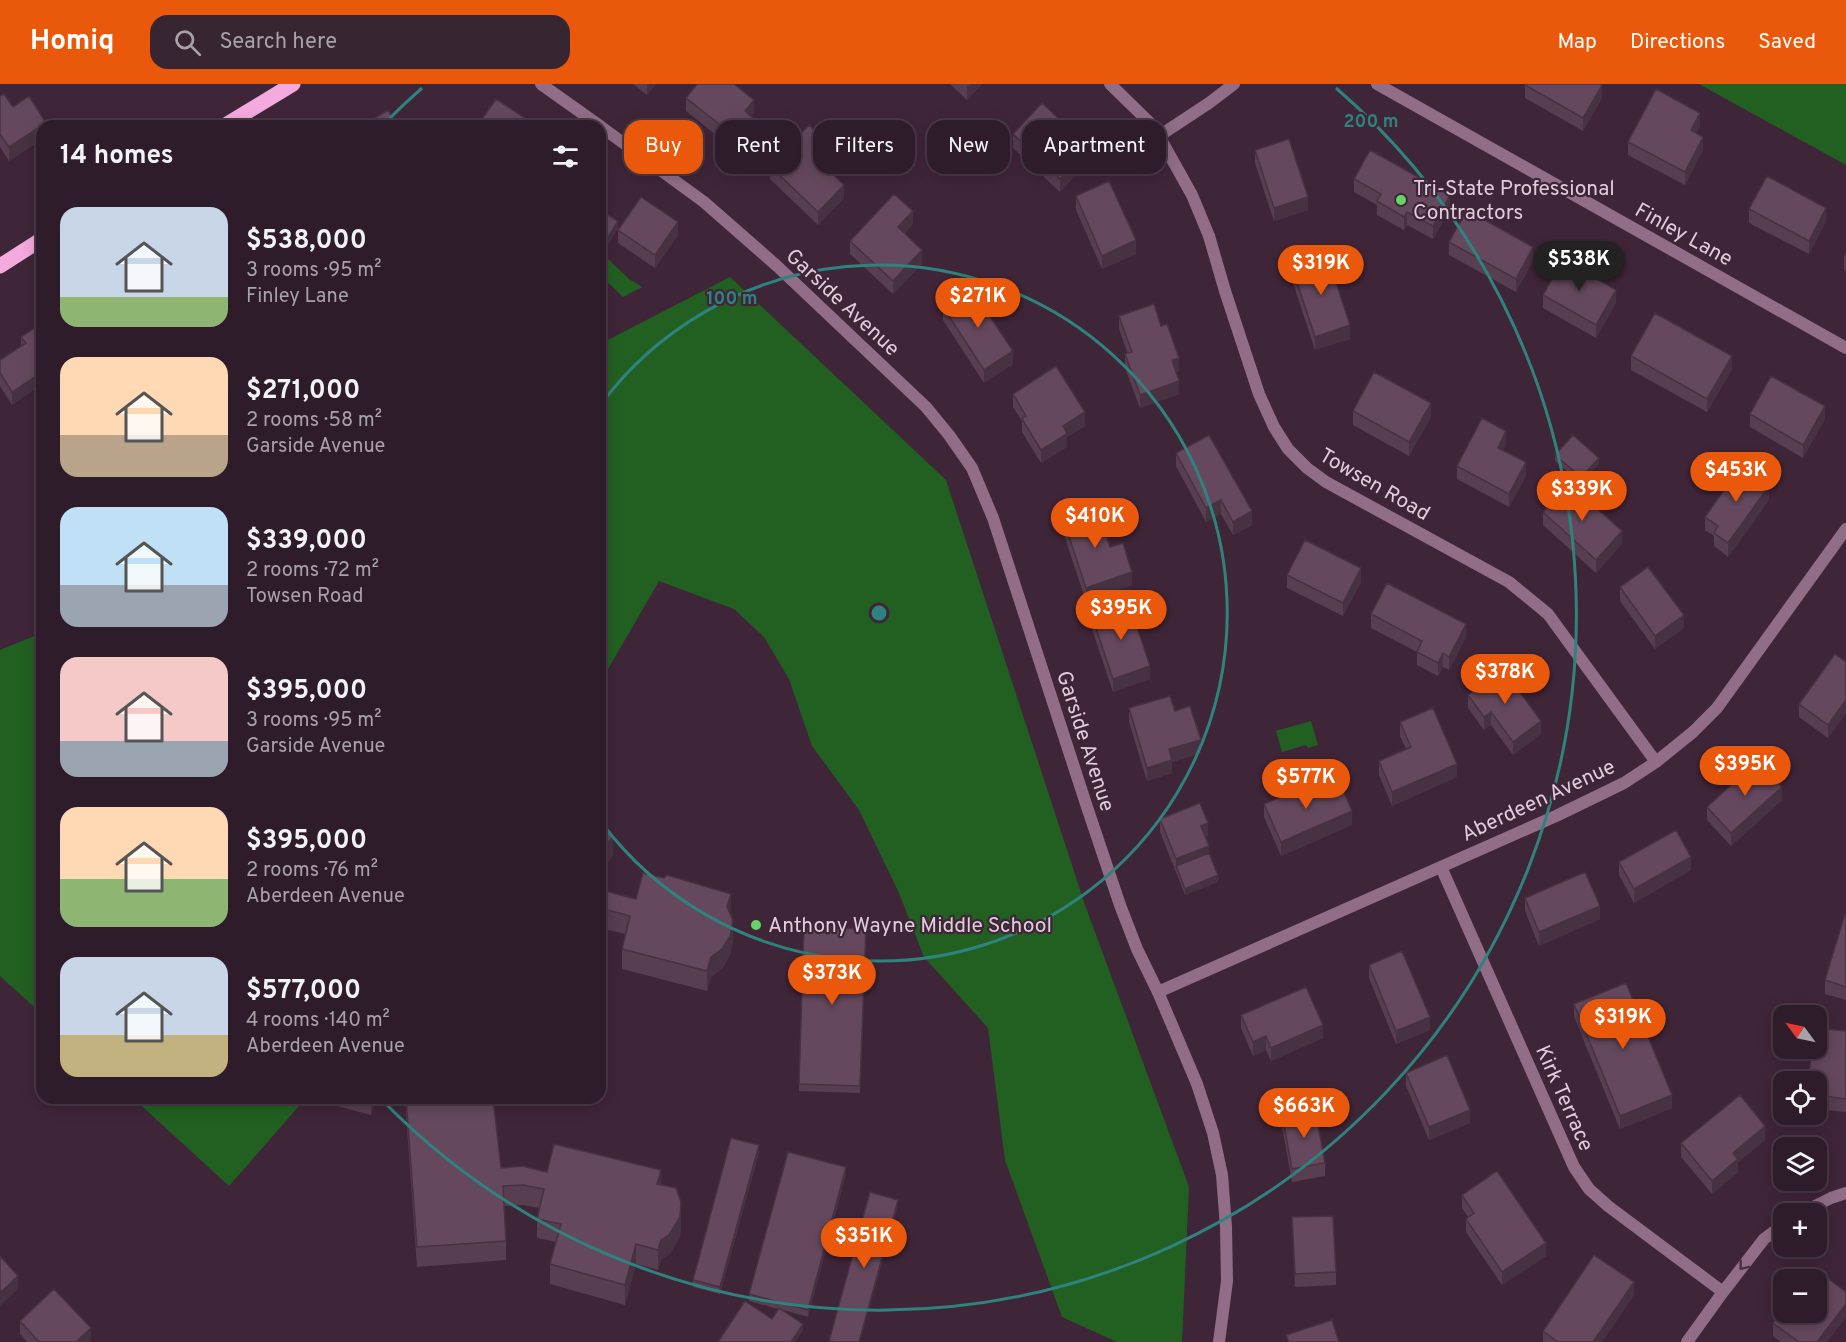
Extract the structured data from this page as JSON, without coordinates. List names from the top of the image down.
{
  "streets": {
    "street": [
      "Finley Lane",
      "Garside Avenue",
      "Towsen Road",
      "Aberdeen Avenue",
      "Kirk Terrace"
    ]
  },
  "crossings": [
    ["Garside Avenue", "Aberdeen Avenue"],
    ["Towsen Road", "Aberdeen Avenue"],
    ["Aberdeen Avenue", "Kirk Terrace"]
  ],
  "places": ["Tri-State Professional Contractors", "Anthony Wayne Middle School"],
  "north": "top left",
  "page": {
    "header": "Homiq",
    "search": "Search here",
    "nav": ["Map", "Directions", "Saved"],
    "chip": [
      "Buy",
      "Rent",
      "Filters",
      "New",
      "Apartment"
    ],
    "heading": "14 homes",
    "list": [
      {
        "name": "$538,000",
        "note": "3 rooms · 95 m² · Finley Lane"
      },
      {
        "name": "$271,000",
        "note": "2 rooms · 58 m² · Garside Avenue"
      },
      {
        "name": "$339,000",
        "note": "2 rooms · 72 m² · Towsen Road"
      },
      {
        "name": "$395,000",
        "note": "3 rooms · 95 m² · Garside Avenue"
      },
      {
        "name": "$395,000",
        "note": "2 rooms · 76 m² · Aberdeen Avenue"
      },
      {
        "name": "$577,000",
        "note": "4 rooms · 140 m² · Aberdeen Avenue"
      }
    ],
    "price": [
      "$538K",
      "$319K",
      "$271K",
      "$453K",
      "$339K",
      "$410K",
      "$395K",
      "$378K",
      "$395K",
      "$577K",
      "$373K",
      "$319K",
      "$663K",
      "$351K"
    ],
    "map_buttons": ["+", "−"]
  },
  "rings": ["200 m", "100 m"]
}
